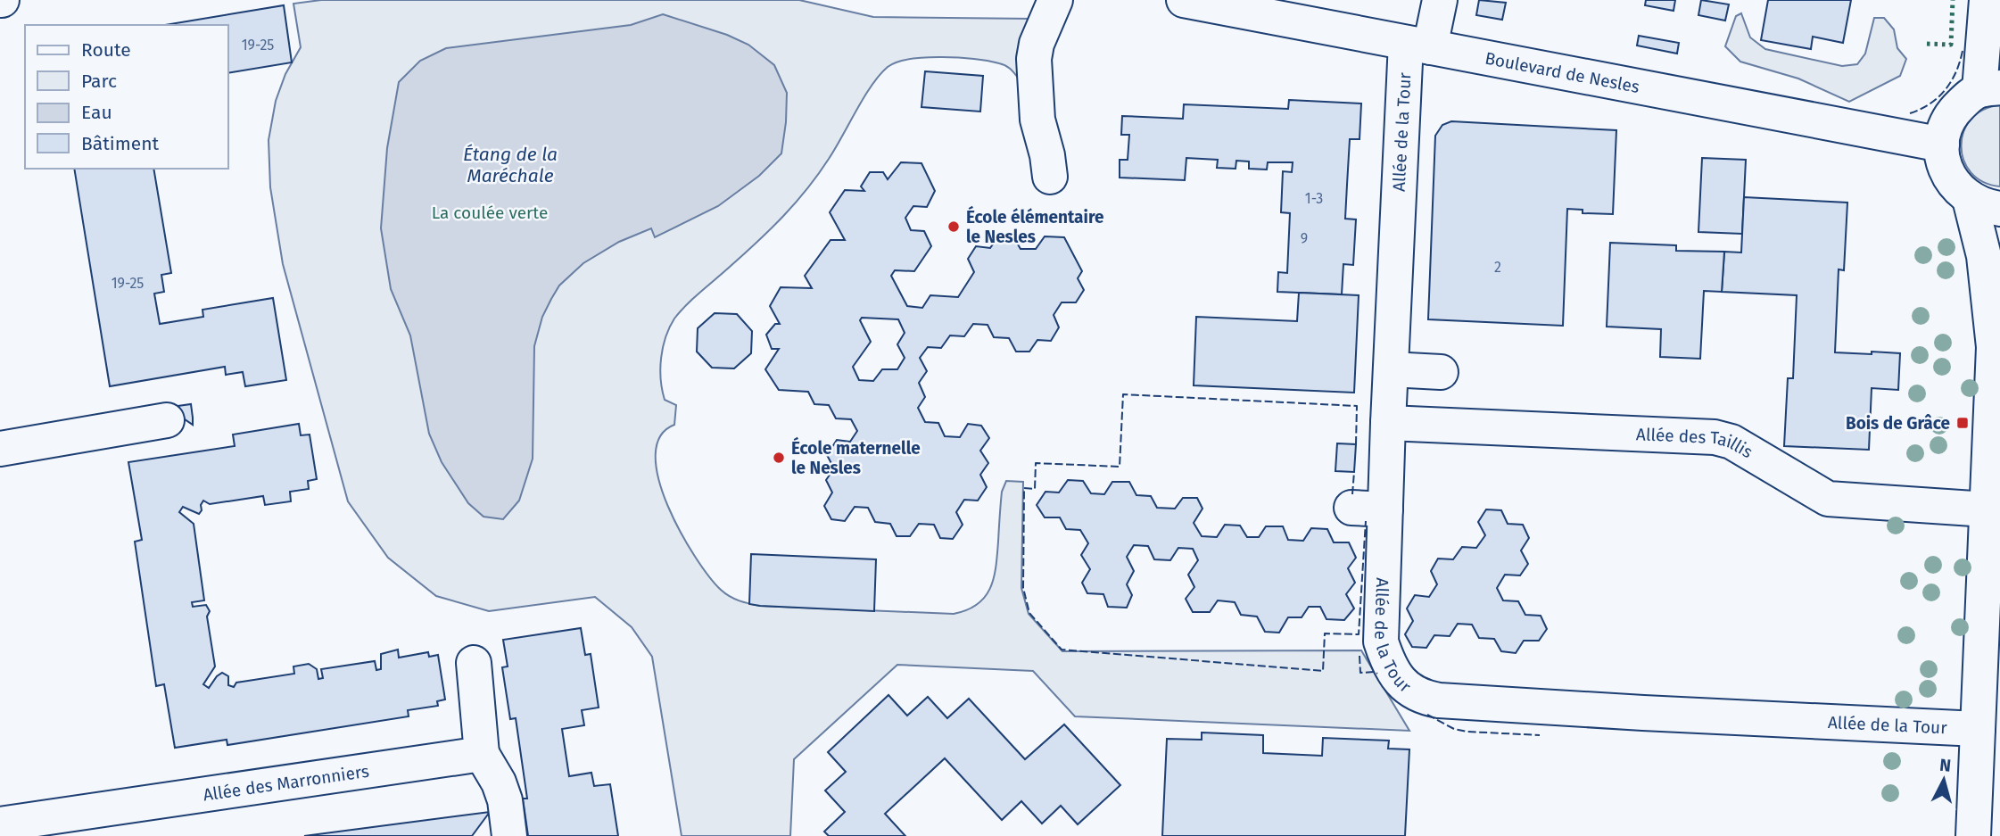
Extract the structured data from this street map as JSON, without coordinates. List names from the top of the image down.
{
  "streets": {
    "street": [
      "Boulevard de Nesles",
      "Allée de la Tour",
      "Allée des Taillis",
      "Allée des Marronniers"
    ]
  },
  "crossings": [
    ["Boulevard de Nesles", "Allée de la Tour"],
    ["Allée de la Tour", "Allée des Taillis"]
  ],
  "water": ["Étang de la Maréchale"],
  "parks": ["La coulée verte"],
  "places": {
    "other": ["École élémentaire le Nesles", "École maternelle le Nesles"],
    "transit": ["Bois de Grâce"]
  },
  "house_numbers": [
    "19-25",
    "1-3",
    "9",
    "2",
    "19-25"
  ],
  "legend": [
    "Route",
    "Parc",
    "Eau",
    "Bâtiment"
  ],
  "north": "top"
}
